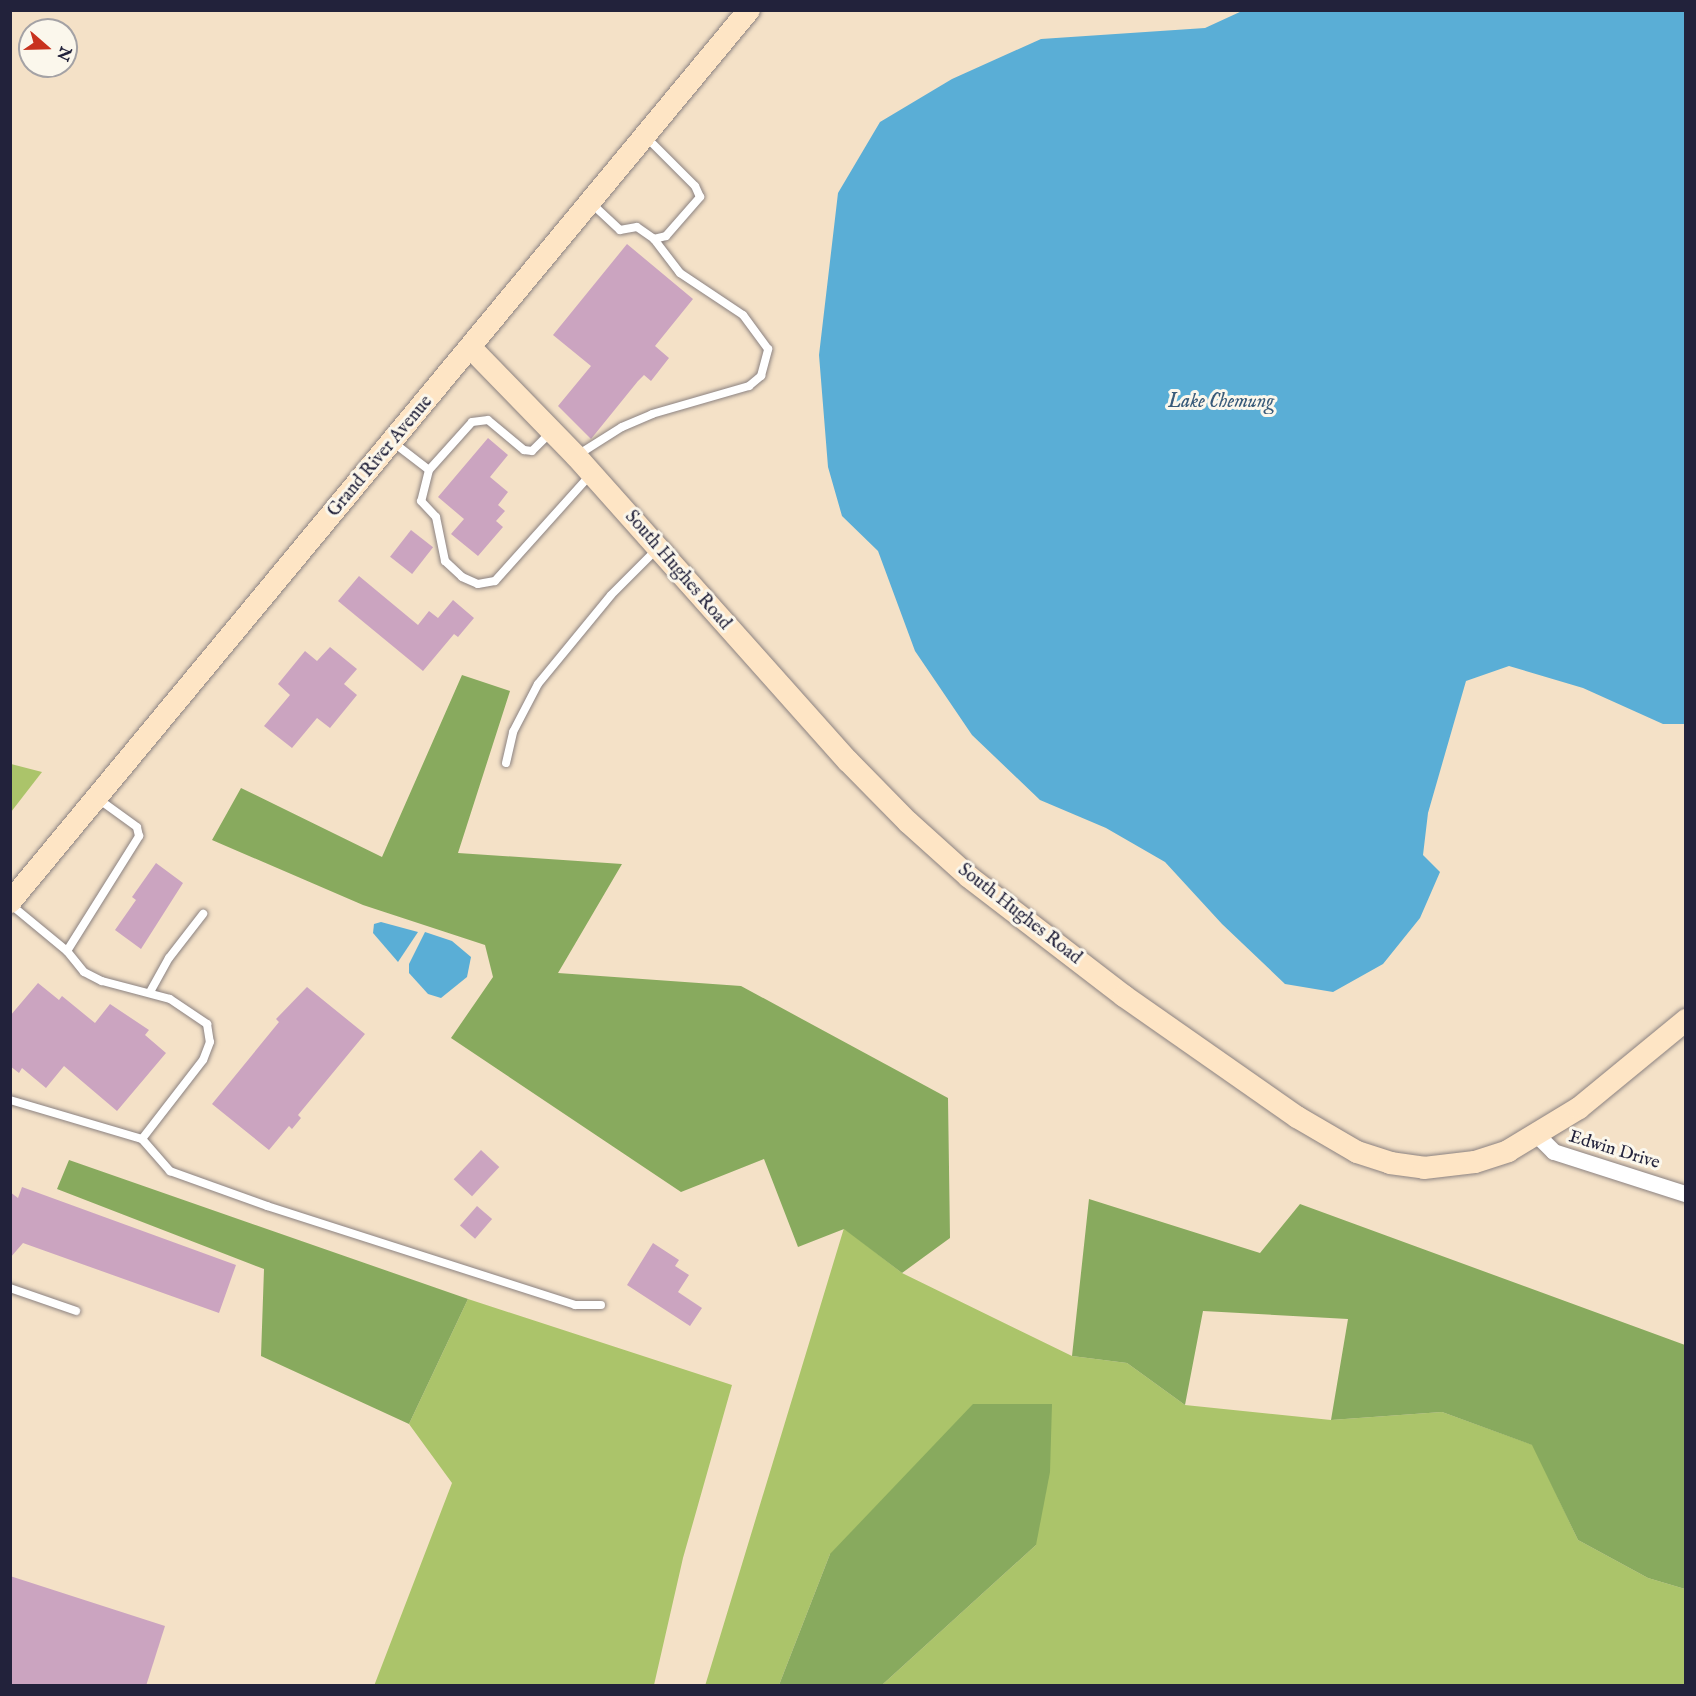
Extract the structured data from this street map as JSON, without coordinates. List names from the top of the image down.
{
  "streets": {
    "street": ["Grand River Avenue", "South Hughes Road", "Edwin Drive"]
  },
  "crossings": [
    ["Grand River Avenue", "South Hughes Road"],
    ["South Hughes Road", "Edwin Drive"]
  ],
  "water": ["Lake Chemung"],
  "north": "right"
}
